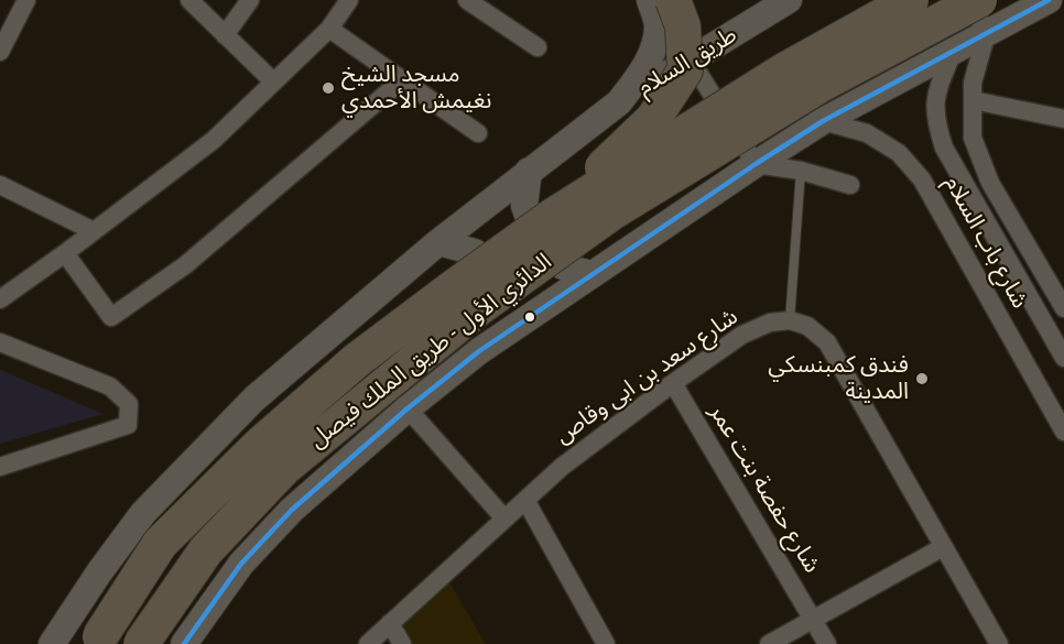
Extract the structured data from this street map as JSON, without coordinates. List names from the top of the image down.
{
  "streets": {
    "highway": ["الدائري الأول - طريق الملك فيصل"],
    "street": [
      "طريق السلام",
      "شارع باب السلام",
      "شارع سعد بن ابى وقاص",
      "شارع حفصة بنت عمر"
    ]
  },
  "crossings": [
    ["الدائري الأول - طريق الملك فيصل", "شارع سعد بن ابى وقاص"],
    ["شارع سعد بن ابى وقاص", "شارع حفصة بنت عمر"]
  ],
  "places": ["مسجد الشيخ نغيمش الأحمدي", "فندق كمبنسكي المدينة"]
}
